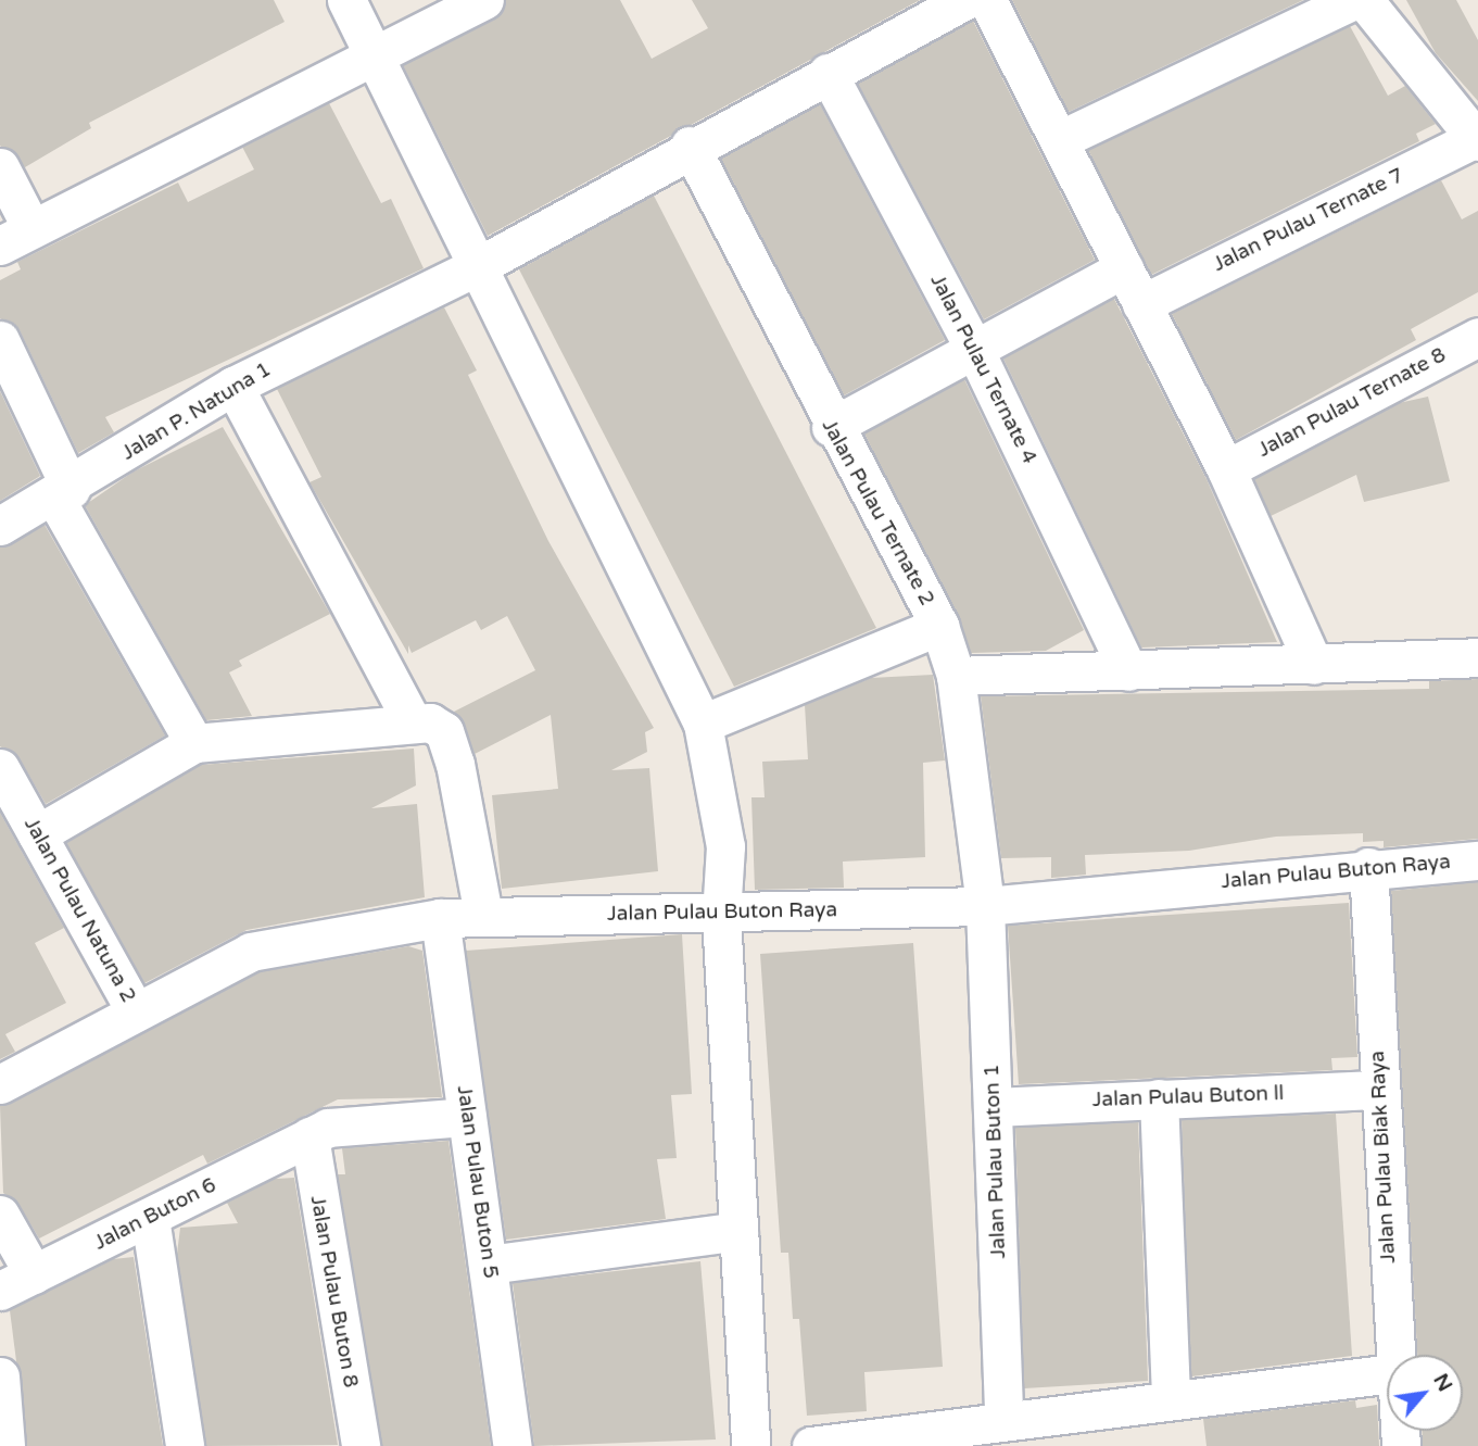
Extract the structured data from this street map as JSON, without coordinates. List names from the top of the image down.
{
  "streets": {
    "street": [
      "Jalan Pulau Ternate 7",
      "Jalan Pulau Ternate 4",
      "Jalan Pulau Ternate 8",
      "Jalan P. Natuna 1",
      "Jalan Pulau Ternate 2",
      "Jalan Pulau Buton Raya",
      "Jalan Pulau Natuna 2",
      "Jalan Pulau Buton ll",
      "Jalan Pulau Biak Raya",
      "Jalan Pulau Buton 1",
      "Jalan Pulau Buton 5",
      "Jalan Buton 6",
      "Jalan Pulau Buton 8"
    ]
  },
  "crossings": [
    ["Jalan Pulau Ternate 4", "Jalan P. Natuna 1"],
    ["Jalan P. Natuna 1", "Jalan Pulau Ternate 2"],
    ["Jalan Pulau Ternate 2", "Jalan Pulau Buton Raya"],
    ["Jalan Pulau Ternate 2", "Jalan Pulau Buton 1"],
    ["Jalan Pulau Buton Raya", "Jalan Pulau Natuna 2"],
    ["Jalan Pulau Buton Raya", "Jalan Pulau Biak Raya"],
    ["Jalan Pulau Buton Raya", "Jalan Pulau Buton 1"],
    ["Jalan Pulau Buton Raya", "Jalan Pulau Buton 5"],
    ["Jalan Pulau Buton ll", "Jalan Pulau Biak Raya"],
    ["Jalan Pulau Buton ll", "Jalan Pulau Buton 1"],
    ["Jalan Pulau Buton 5", "Jalan Buton 6"],
    ["Jalan Buton 6", "Jalan Pulau Buton 8"]
  ],
  "north": "top right"
}
